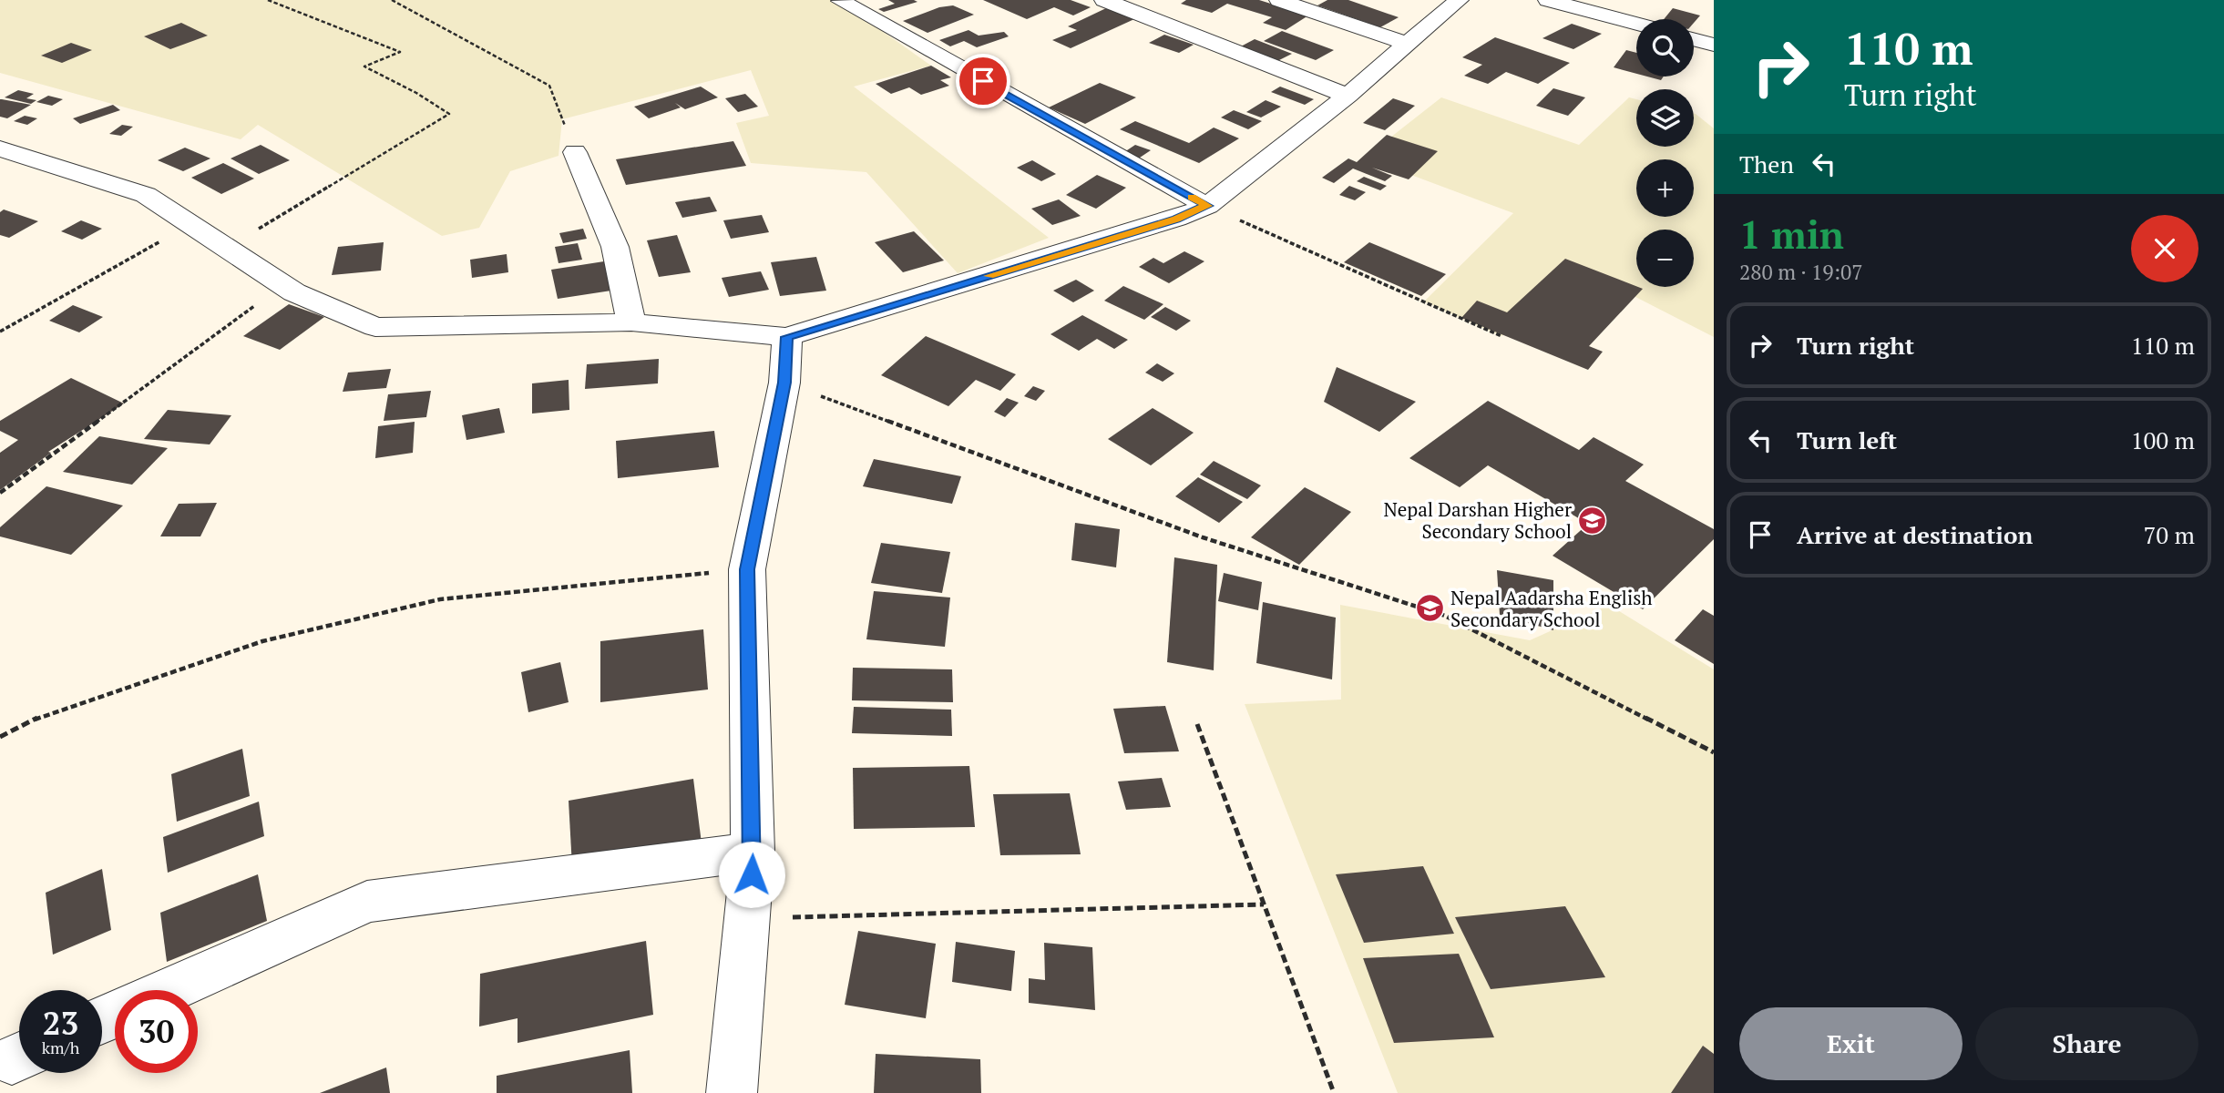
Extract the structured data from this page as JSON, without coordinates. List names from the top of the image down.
{
  "places": {
    "school or university": ["Nepal Darshan Higher Secondary School", "Nepal Aadarsha English Secondary School"]
  },
  "page": {
    "turn": ["110 m", "Turn right"],
    "map_buttons": ["+", "−"],
    "then": "Then",
    "heading": ["1 min", "280 m · 19:07"],
    "list": [
      {
        "name": "Turn right",
        "value": "110 m"
      },
      {
        "name": "Turn left",
        "value": "100 m"
      },
      {
        "name": "Arrive at destination",
        "value": "70 m"
      }
    ],
    "speed": "23 km/h",
    "limit": "30",
    "buttons": ["Exit", "Share"]
  }
}
